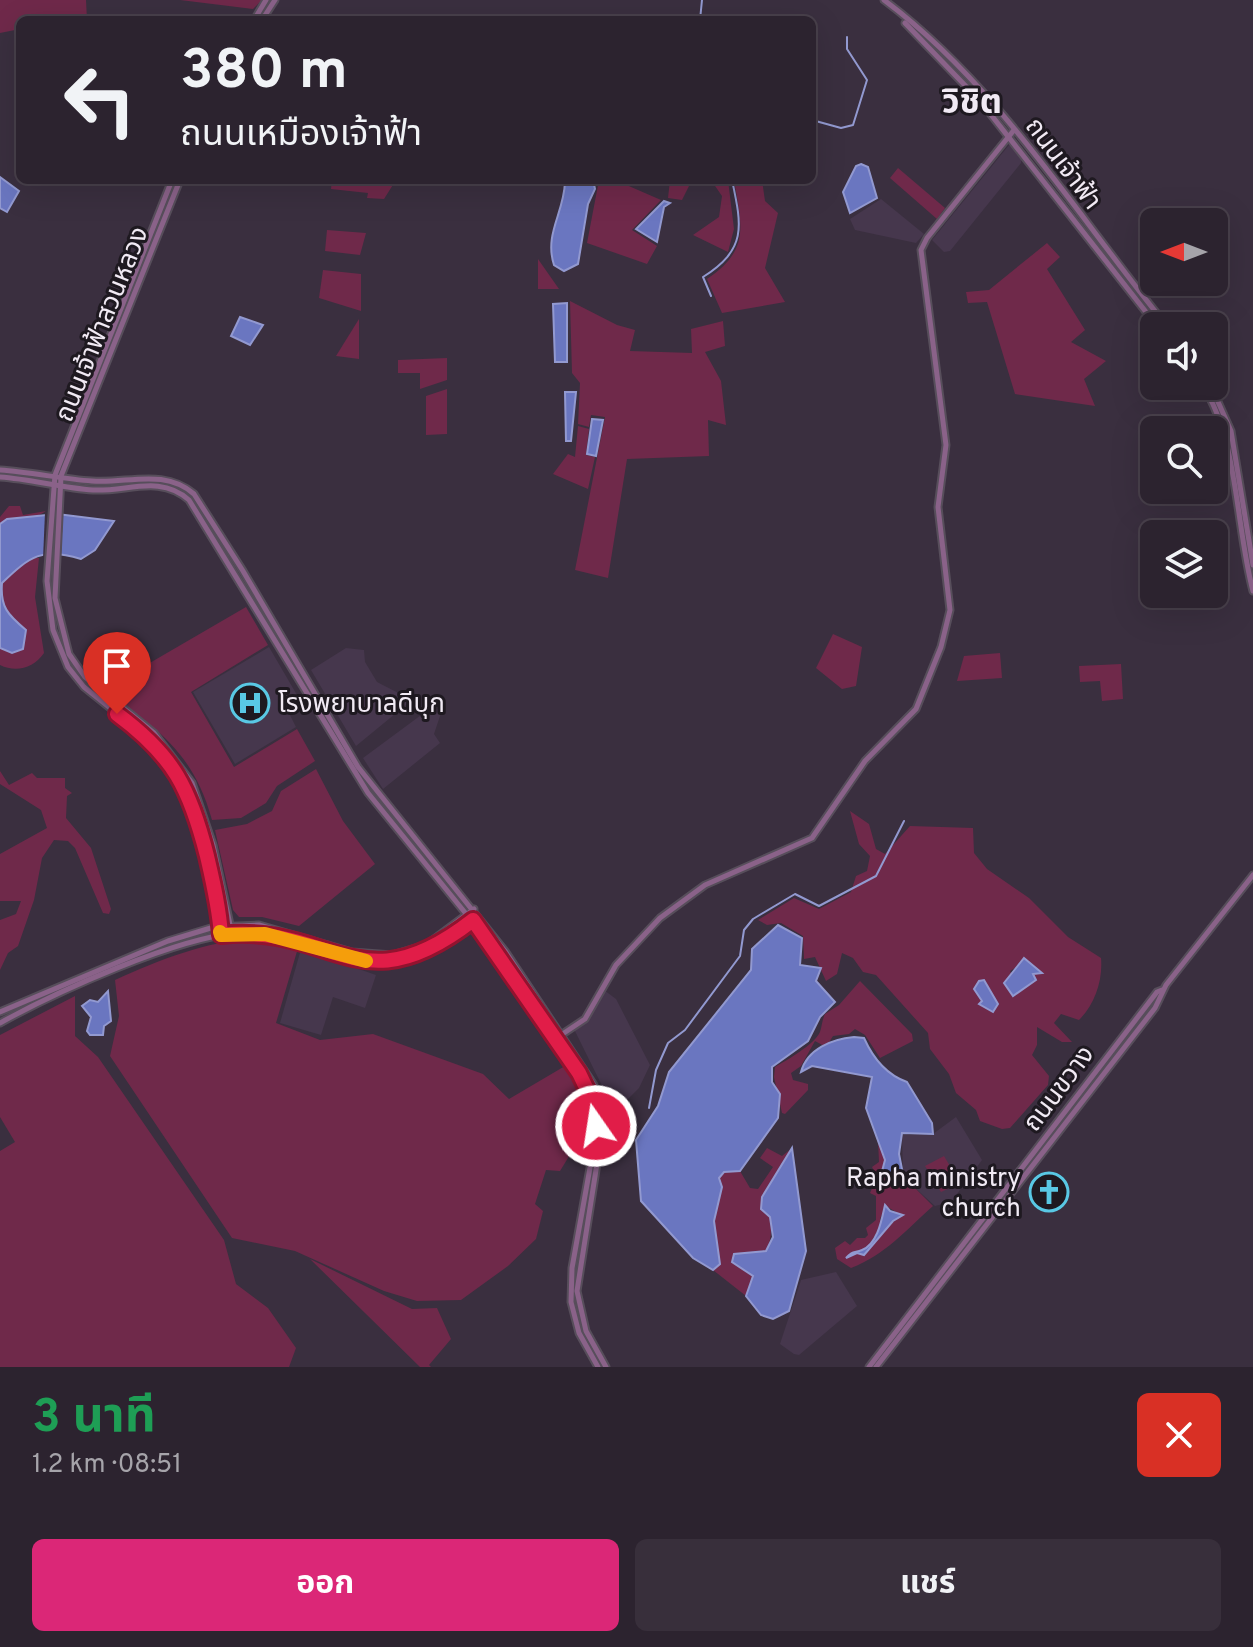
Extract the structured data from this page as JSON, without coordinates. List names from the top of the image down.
{
  "streets": {
    "main road": ["ถนนเจ้าฟ้า", "ถนนเจ้าฟ้าสวนหลวง", "ถนนขวาง"]
  },
  "districts": ["วิชิต"],
  "places": {
    "hospital": ["โรงพยาบาลดีบุก"],
    "church": ["Rapha ministry church"]
  },
  "north": "left",
  "page": {
    "turn": ["380 m", "ถนนเหมืองเจ้าฟ้า"],
    "heading": ["3 นาที", "1.2 km · 08:51"],
    "buttons": ["ออก", "แชร์"]
  }
}
